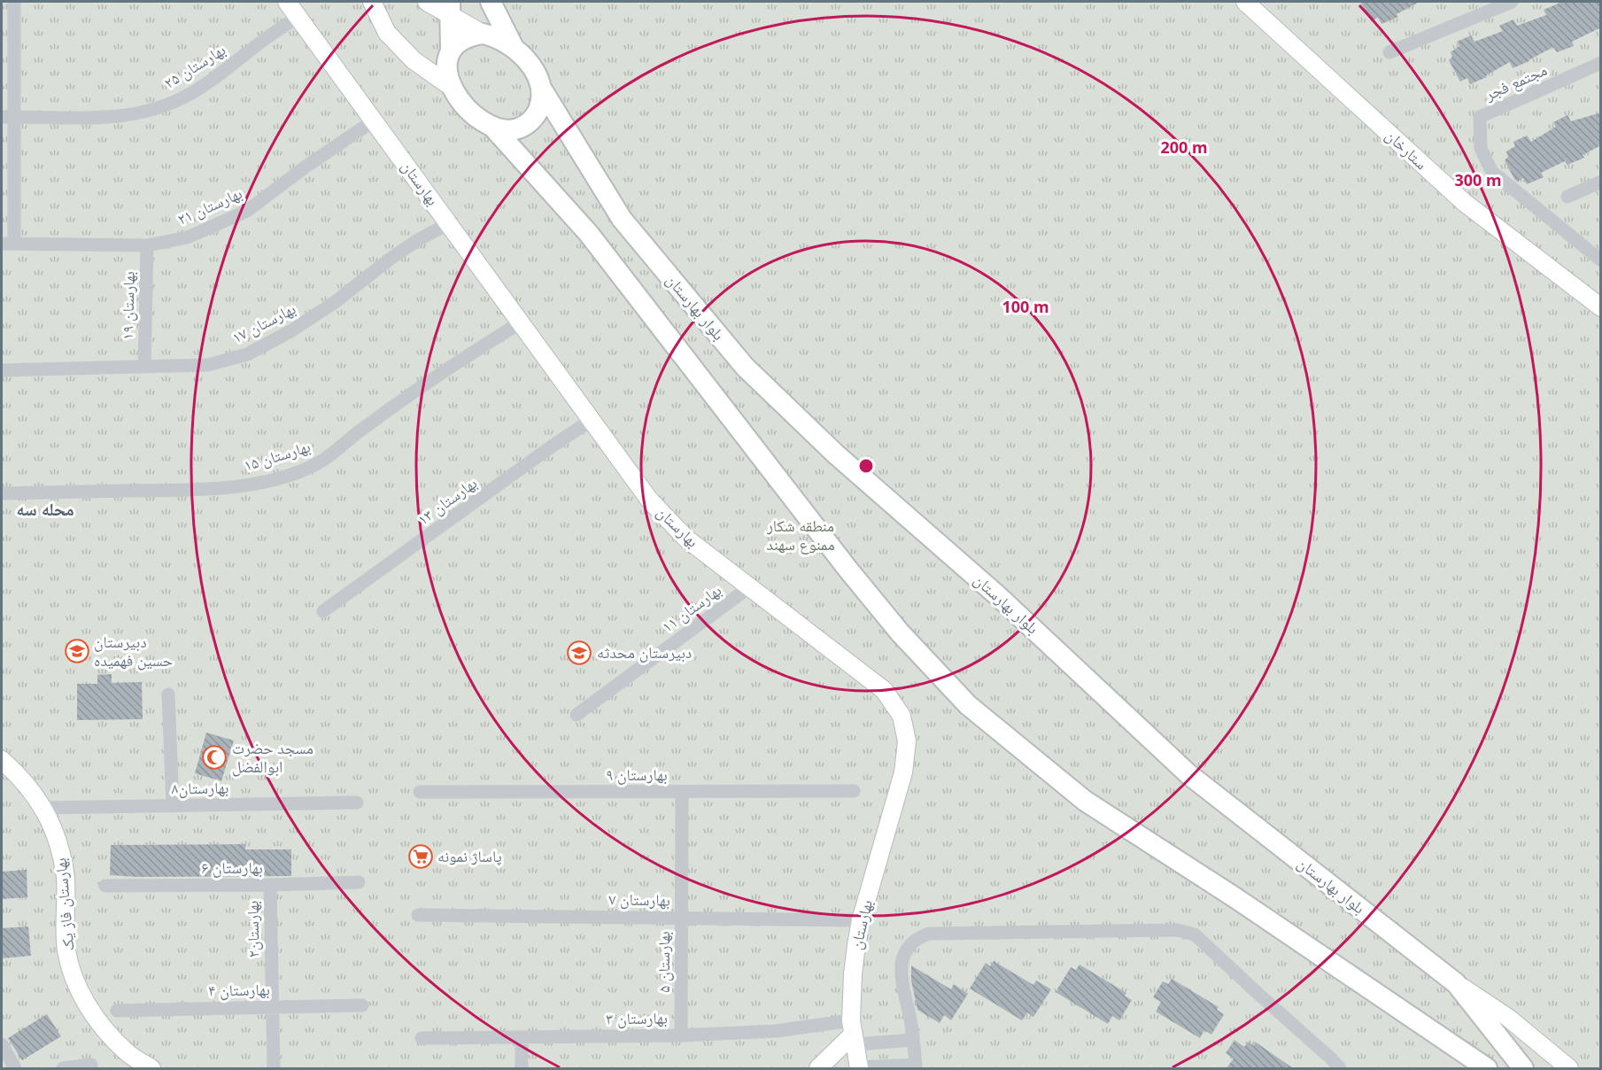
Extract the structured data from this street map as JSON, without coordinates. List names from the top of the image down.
{
  "streets": {
    "main road": ["بلوار بهارستان"],
    "street": [
      "بهارستان ۲۵",
      "مجتمع فجر",
      "ستارخان",
      "بهارستان",
      "بهارستان ۲۱",
      "بهارستان ۱۹",
      "بهارستان ۱۷",
      "بهارستان ۱۵",
      "بهارستان ۱۳",
      "بهارستان ۱۱",
      "بهارستان ۹",
      "بهارستان۸",
      "بهارستان ۶",
      "بهارستان ۷",
      "بهارستان فاز یک",
      "بهارستان۲",
      "بهارستان ۵",
      "بهارستان ۴",
      "بهارستان ۳"
    ]
  },
  "crossings": [
    ["بهارستان ۲۵", "بهارستان"],
    ["بهارستان", "بهارستان ۲۱"],
    ["بهارستان", "بهارستان ۱۷"],
    ["بهارستان", "بهارستان ۱۵"],
    ["بهارستان", "بهارستان ۱۳"],
    ["بهارستان", "بهارستان ۱۱"],
    ["بهارستان", "بهارستان ۷"],
    ["بهارستان", "بهارستان ۳"],
    ["بهارستان ۲۱", "بهارستان ۱۹"],
    ["بهارستان ۱۹", "بهارستان ۱۷"],
    ["بهارستان ۹", "بهارستان ۵"],
    ["بهارستان۸", "بهارستان فاز یک"],
    ["بهارستان ۶", "بهارستان۲"],
    ["بهارستان ۷", "بهارستان ۵"],
    ["بهارستان۲", "بهارستان ۴"],
    ["بهارستان ۵", "بهارستان ۳"]
  ],
  "districts": ["محله سه"],
  "parks": ["منطقه شکار ممنوع سهند"],
  "places": {
    "school or university": ["دبیرستان حسین فهمیده", "دبیرستان محدثه"],
    "mosque": ["مسجد حضرت ابوالفضل"],
    "supermarket": ["پاساژ نمونه"]
  },
  "rings": ["200 m", "300 m", "100 m"]
}
